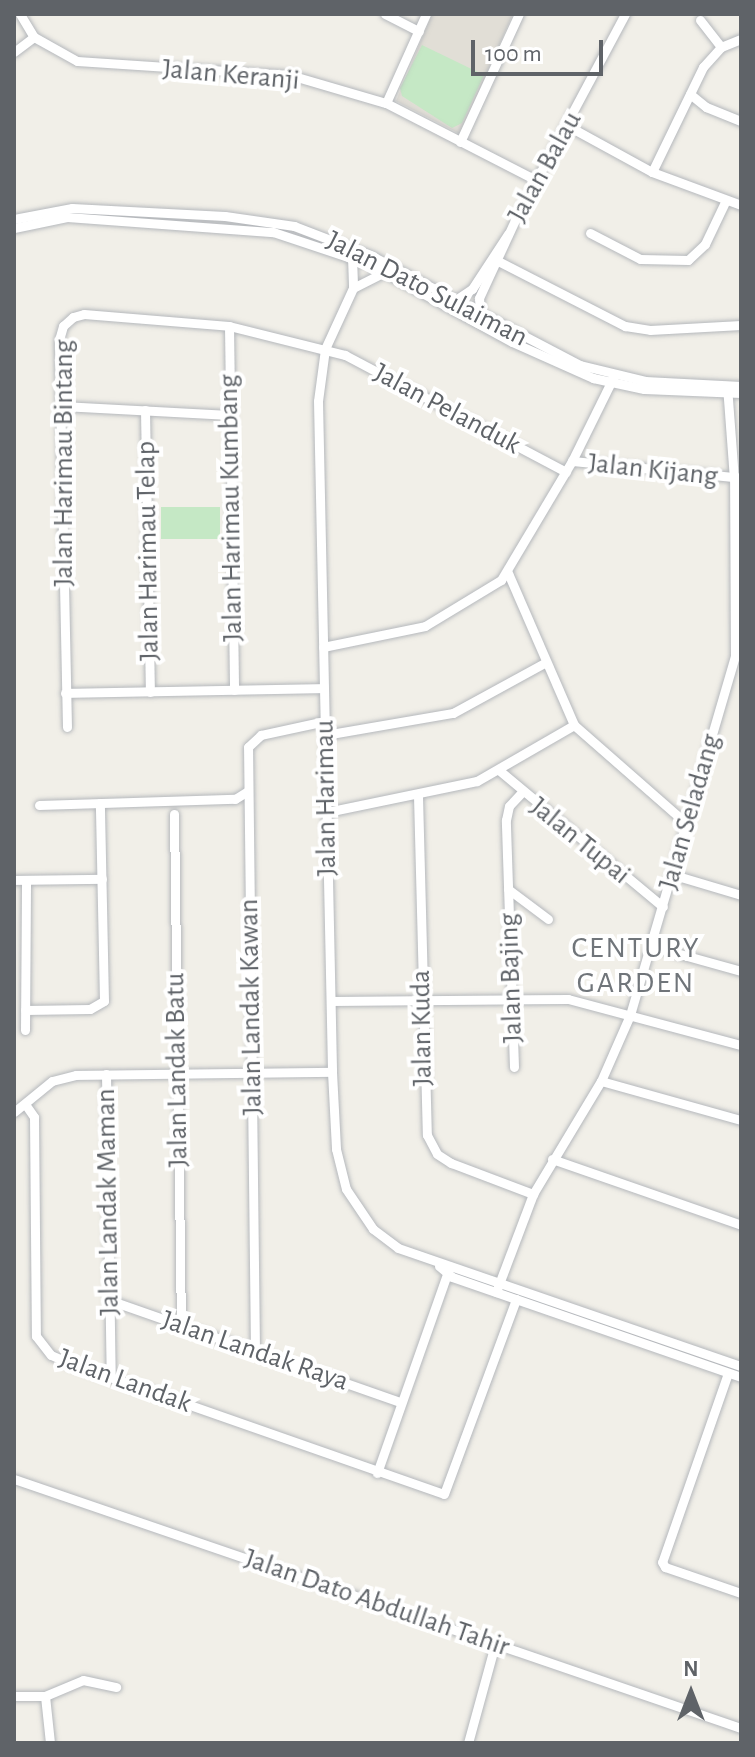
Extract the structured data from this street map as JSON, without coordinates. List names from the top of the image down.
{
  "streets": {
    "street": [
      "Jalan Keranji",
      "Jalan Balau",
      "Jalan Dato Sulaiman",
      "Jalan Pelanduk",
      "Jalan Harimau Bintang",
      "Jalan Kijang",
      "Jalan Harimau Kumbang",
      "Jalan Harimau Telap",
      "Jalan Harimau",
      "Jalan Seladang",
      "Jalan Tupai",
      "Jalan Bajing",
      "Jalan Landak Kawan",
      "Jalan Kuda",
      "Jalan Landak Batu",
      "Jalan Landak Maman",
      "Jalan Landak Raya",
      "Jalan Landak",
      "Jalan Dato Abdullah Tahir"
    ]
  },
  "crossings": [
    ["Jalan Keranji", "Jalan Balau"],
    ["Jalan Balau", "Jalan Dato Sulaiman"],
    ["Jalan Dato Sulaiman", "Jalan Harimau"],
    ["Jalan Dato Sulaiman", "Jalan Seladang"],
    ["Jalan Pelanduk", "Jalan Harimau Bintang"],
    ["Jalan Pelanduk", "Jalan Harimau"],
    ["Jalan Harimau Bintang", "Jalan Harimau Kumbang"],
    ["Jalan Harimau Bintang", "Jalan Harimau"],
    ["Jalan Kijang", "Jalan Seladang"],
    ["Jalan Harimau", "Jalan Seladang"],
    ["Jalan Harimau", "Jalan Landak Kawan"],
    ["Jalan Harimau", "Jalan Landak"],
    ["Jalan Seladang", "Jalan Tupai"],
    ["Jalan Seladang", "Jalan Kuda"],
    ["Jalan Tupai", "Jalan Bajing"],
    ["Jalan Landak Kawan", "Jalan Landak Raya"],
    ["Jalan Landak Batu", "Jalan Landak Raya"],
    ["Jalan Landak Maman", "Jalan Landak Raya"],
    ["Jalan Landak Maman", "Jalan Landak"]
  ],
  "districts": ["CENTURY GARDEN"],
  "scale_bar": "100 m",
  "north": "top"
}
